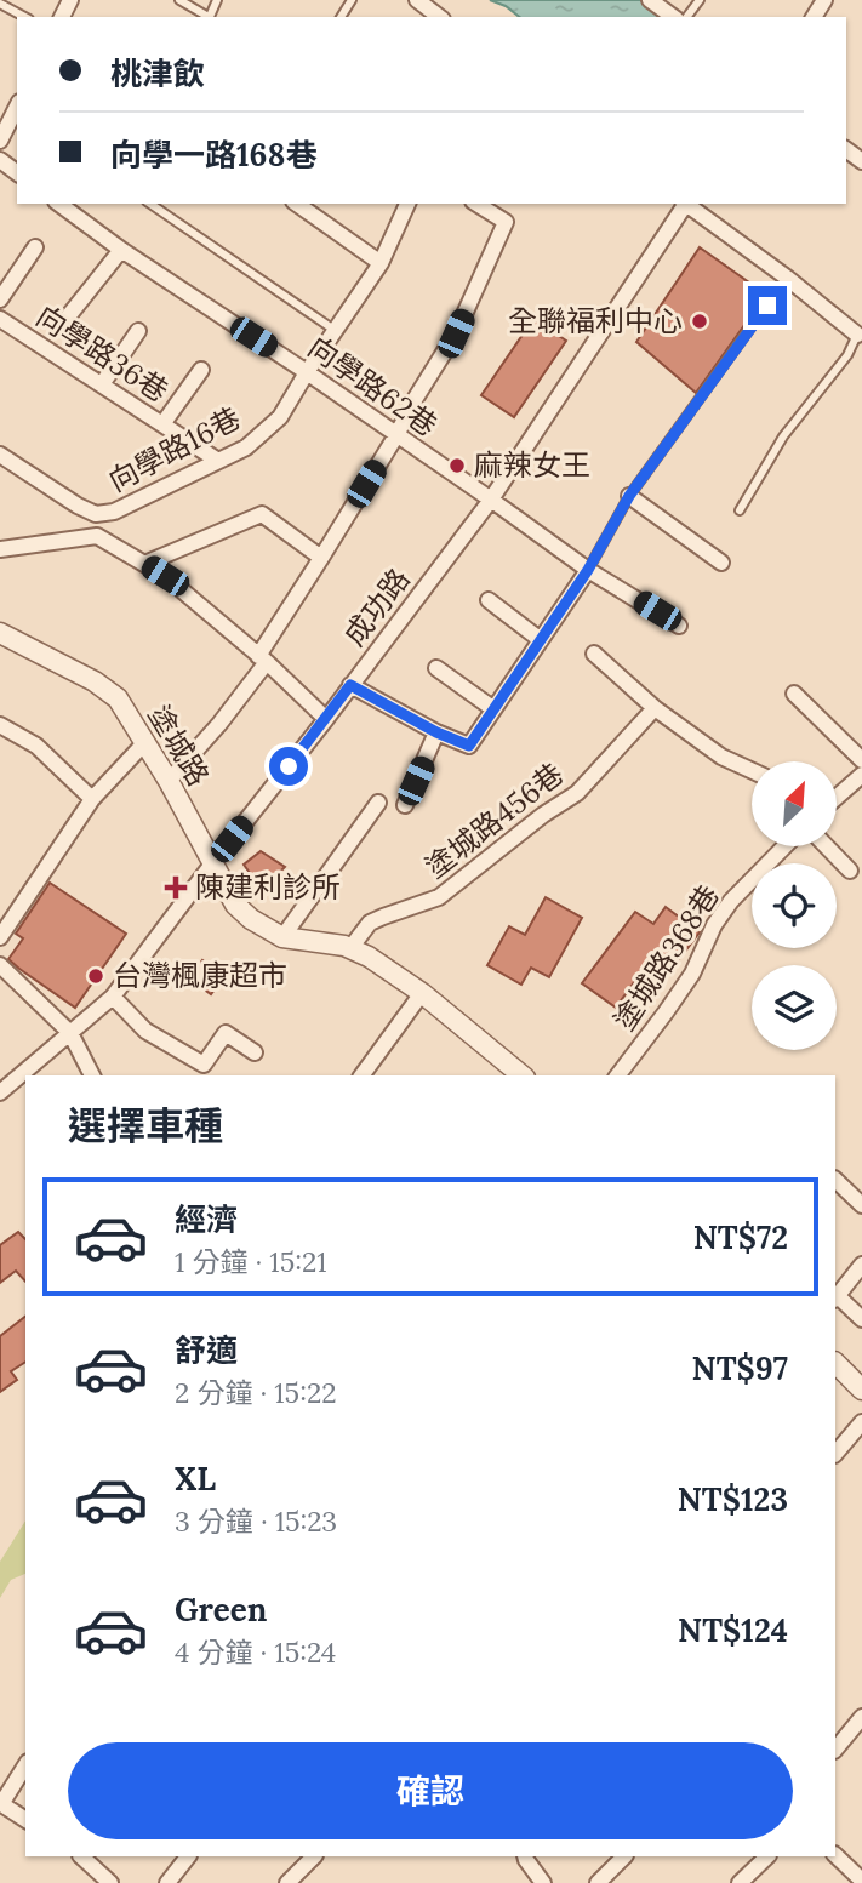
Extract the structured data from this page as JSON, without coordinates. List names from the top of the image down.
{
  "streets": {
    "street": [
      "向學路36巷",
      "向學路62巷",
      "向學路16巷",
      "成功路",
      "塗城路",
      "塗城路456巷",
      "塗城路368巷"
    ]
  },
  "crossings": [
    ["向學路36巷", "向學路16巷"],
    ["向學路62巷", "向學路16巷"],
    ["向學路62巷", "成功路"],
    ["成功路", "塗城路"],
    ["塗城路", "塗城路456巷"]
  ],
  "places": {
    "other": ["全聯福利中心", "麻辣女王", "台灣楓康超市"],
    "health": ["陳建利診所"]
  },
  "north": "top right",
  "page": {
    "banner": ["桃津飲", "向學一路168巷"],
    "heading": "選擇車種",
    "list": [
      {
        "name": "經濟",
        "note": "1 分鐘 · 15:21",
        "value": "NT$72"
      },
      {
        "name": "舒適",
        "note": "2 分鐘 · 15:22",
        "value": "NT$97"
      },
      {
        "name": "XL",
        "note": "3 分鐘 · 15:23",
        "value": "NT$123"
      },
      {
        "name": "Green",
        "note": "4 分鐘 · 15:24",
        "value": "NT$124"
      }
    ],
    "buttons": "確認"
  }
}
